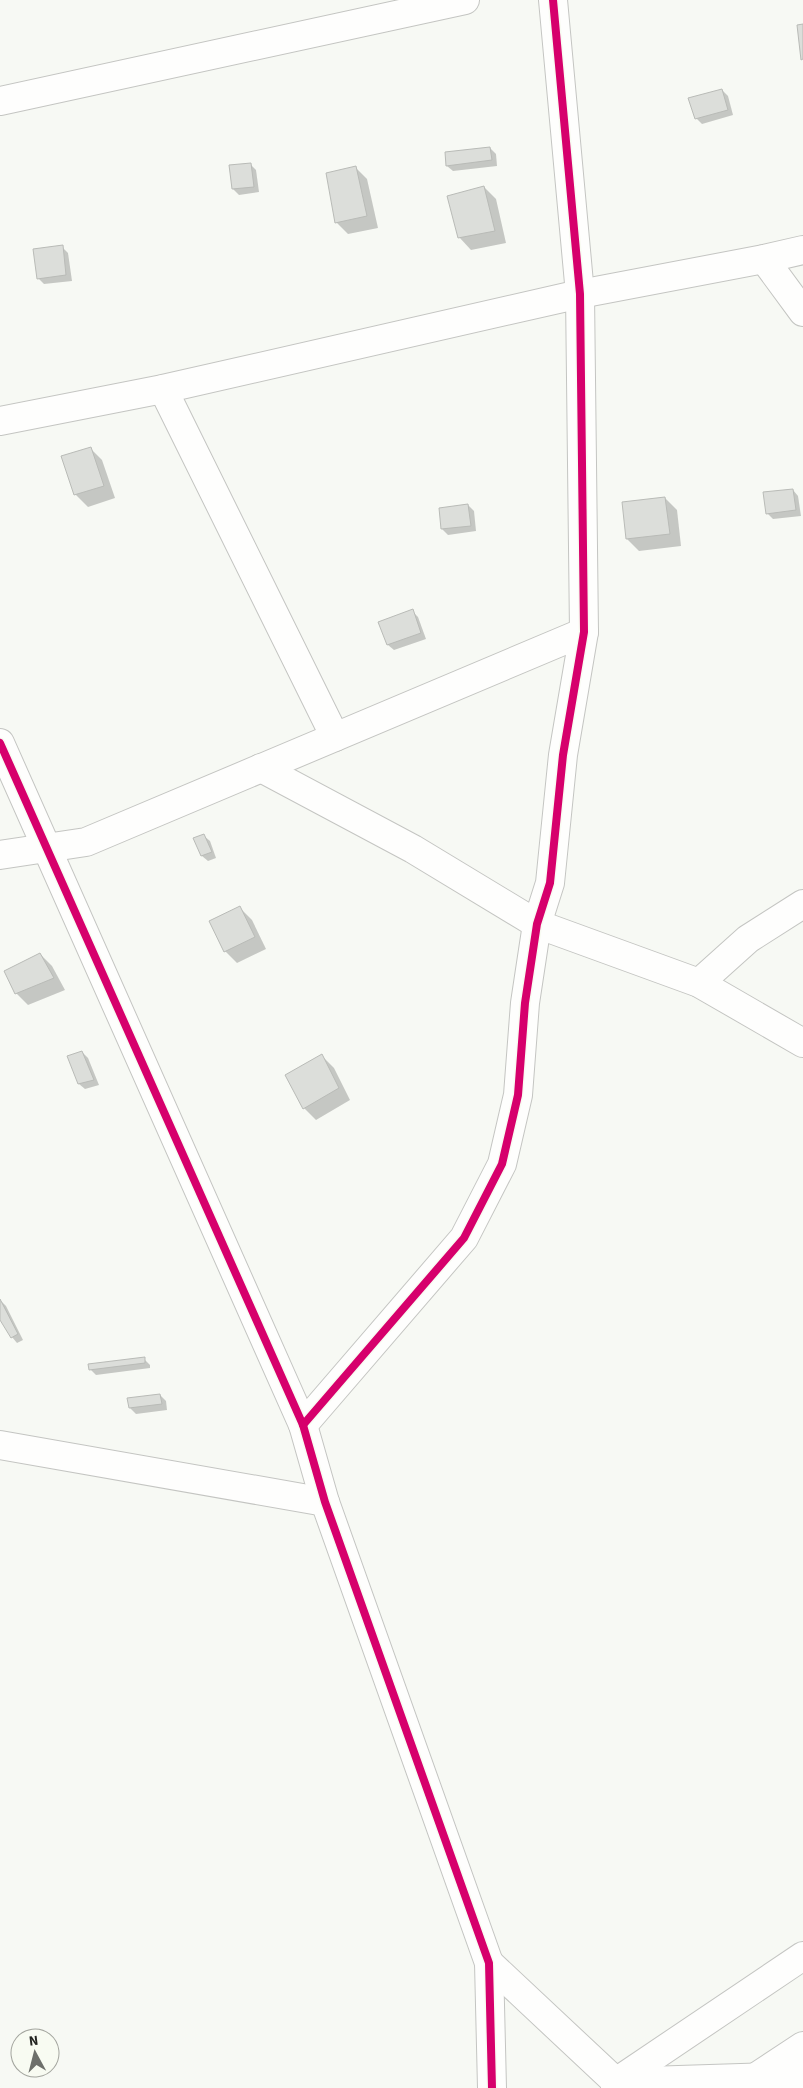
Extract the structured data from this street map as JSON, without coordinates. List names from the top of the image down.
{
  "north": "top"
}
